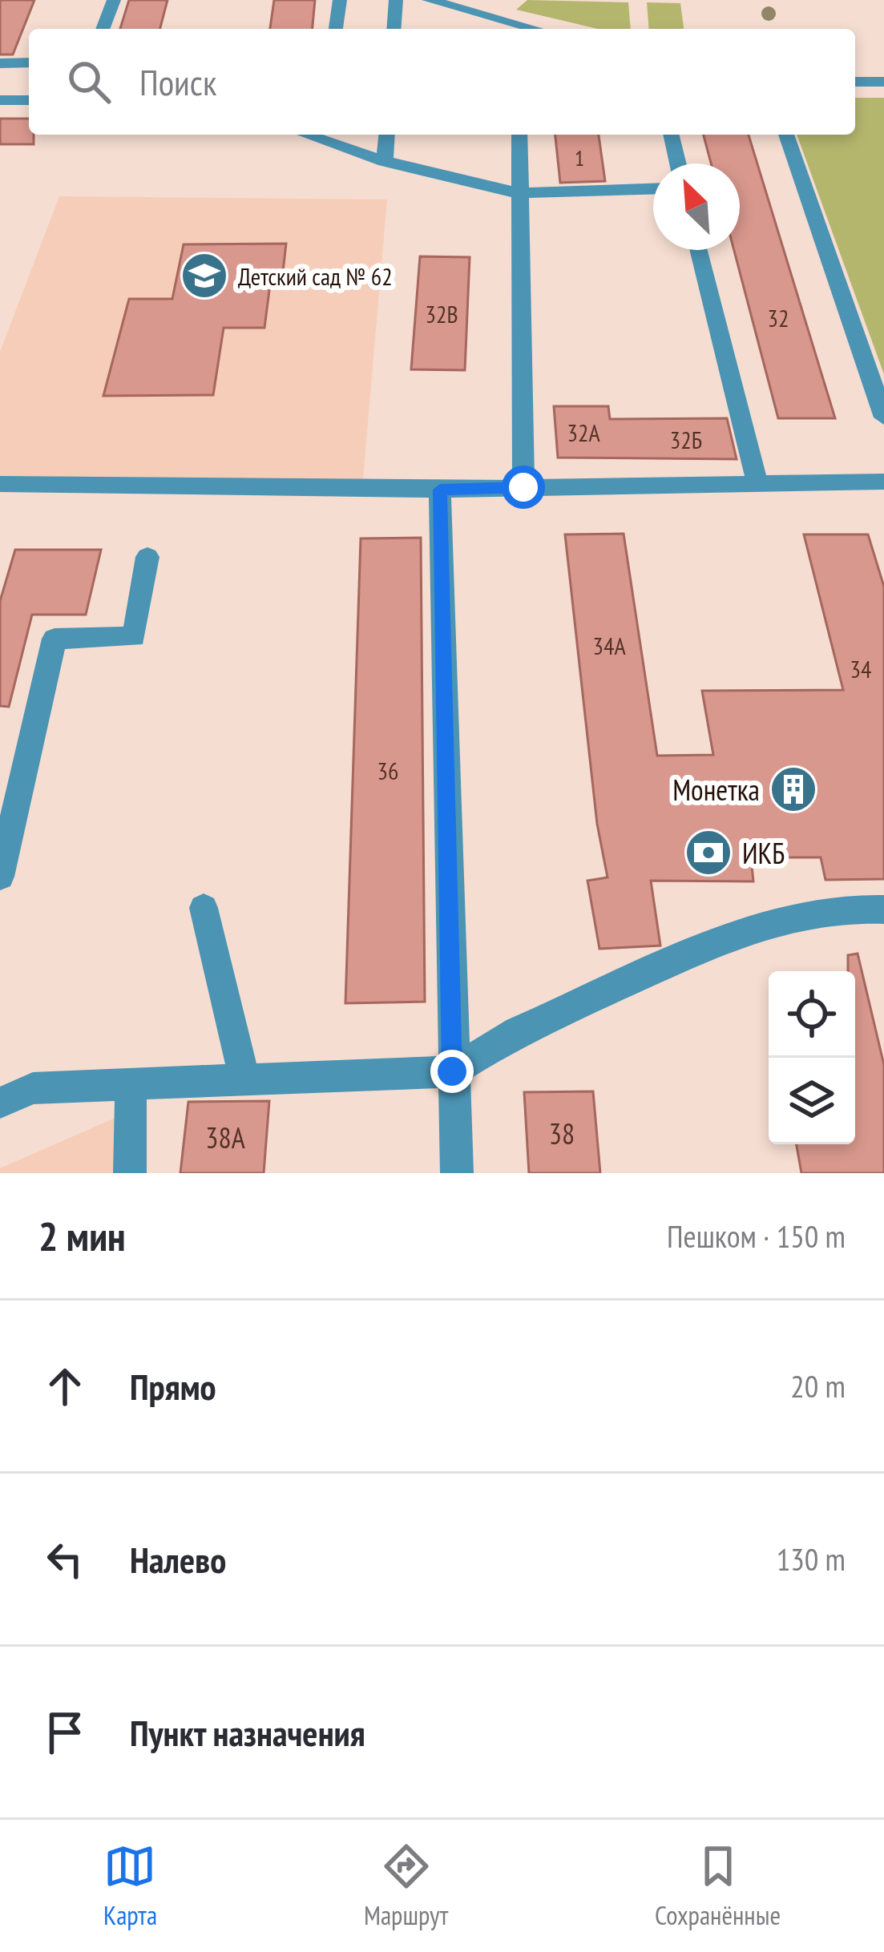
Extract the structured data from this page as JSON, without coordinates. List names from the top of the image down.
{
  "places": {
    "school or university": ["Детский сад № 62"],
    "building": ["Монетка"],
    "bank": ["ИКБ"]
  },
  "house_numbers": [
    "1",
    "32В",
    "32",
    "32А",
    "32Б",
    "34А",
    "34",
    "36",
    "38",
    "38А"
  ],
  "north": "top left",
  "page": {
    "search": "Поиск",
    "heading": ["2 мин", "Пешком · 150 m"],
    "list": [
      ["Прямо", "20 m"],
      ["Налево", "130 m"],
      "Пункт назначения"
    ],
    "nav": ["Карта", "Маршрут", "Сохранённые"]
  }
}
